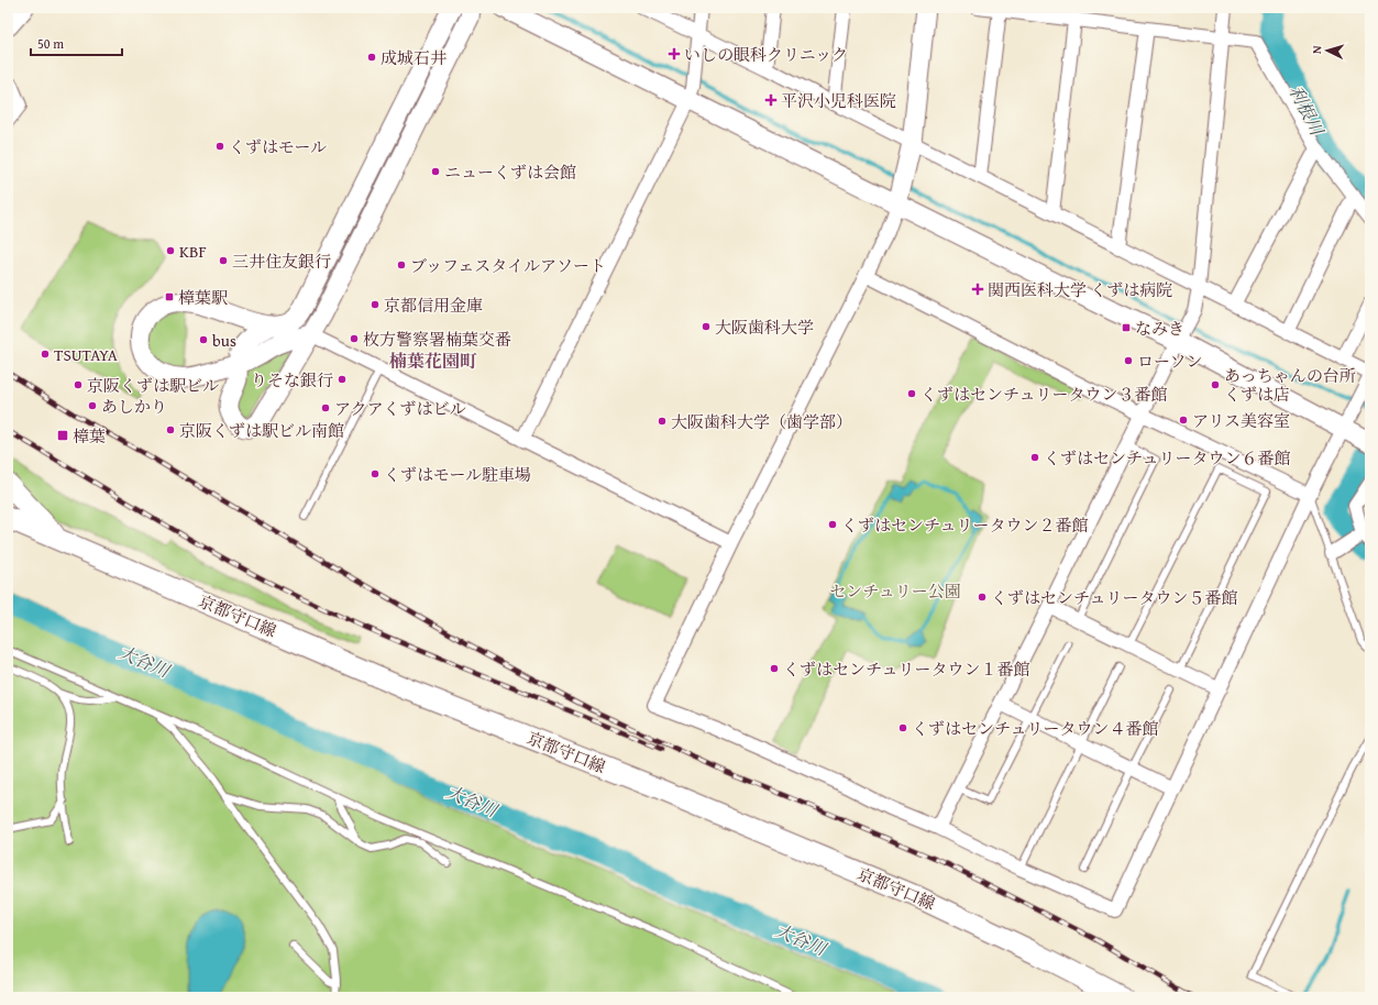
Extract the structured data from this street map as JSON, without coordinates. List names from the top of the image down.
{
  "streets": {
    "main road": ["京都守口線"]
  },
  "districts": ["楠葉花園町"],
  "water": ["利根川", "大谷川"],
  "parks": ["センチュリー公園"],
  "places": {
    "health": ["いしの眼科クリニック", "平沢小児科医院", "関西医科大学 くずは病院"],
    "other": [
      "成城石井",
      "くずはモール",
      "ニューくずは会館",
      "KBF",
      "三井住友銀行",
      "ブッフェスタイルアソート",
      "京都信用金庫",
      "大阪歯科大学",
      "枚方警察署楠葉交番",
      "bus",
      "TSUTAYA",
      "ローソン",
      "りそな銀行",
      "京阪くずは駅ビル",
      "あっちゃんの台所 くずは店",
      "くずはセンチュリータウン３番館",
      "あしかり",
      "アクアくずはビル",
      "アリス美容室",
      "大阪歯科大学（歯学部）",
      "京阪くずは駅ビル南館",
      "くずはセンチュリータウン６番館",
      "くずはモール駐車場",
      "くずはセンチュリータウン２番館",
      "くずはセンチュリータウン５番館",
      "くずはセンチュリータウン１番館",
      "くずはセンチュリータウン４番館"
    ],
    "transit": ["樟葉駅", "なみき", "樟葉"]
  },
  "scale_bar": "50 m",
  "north": "left"
}
